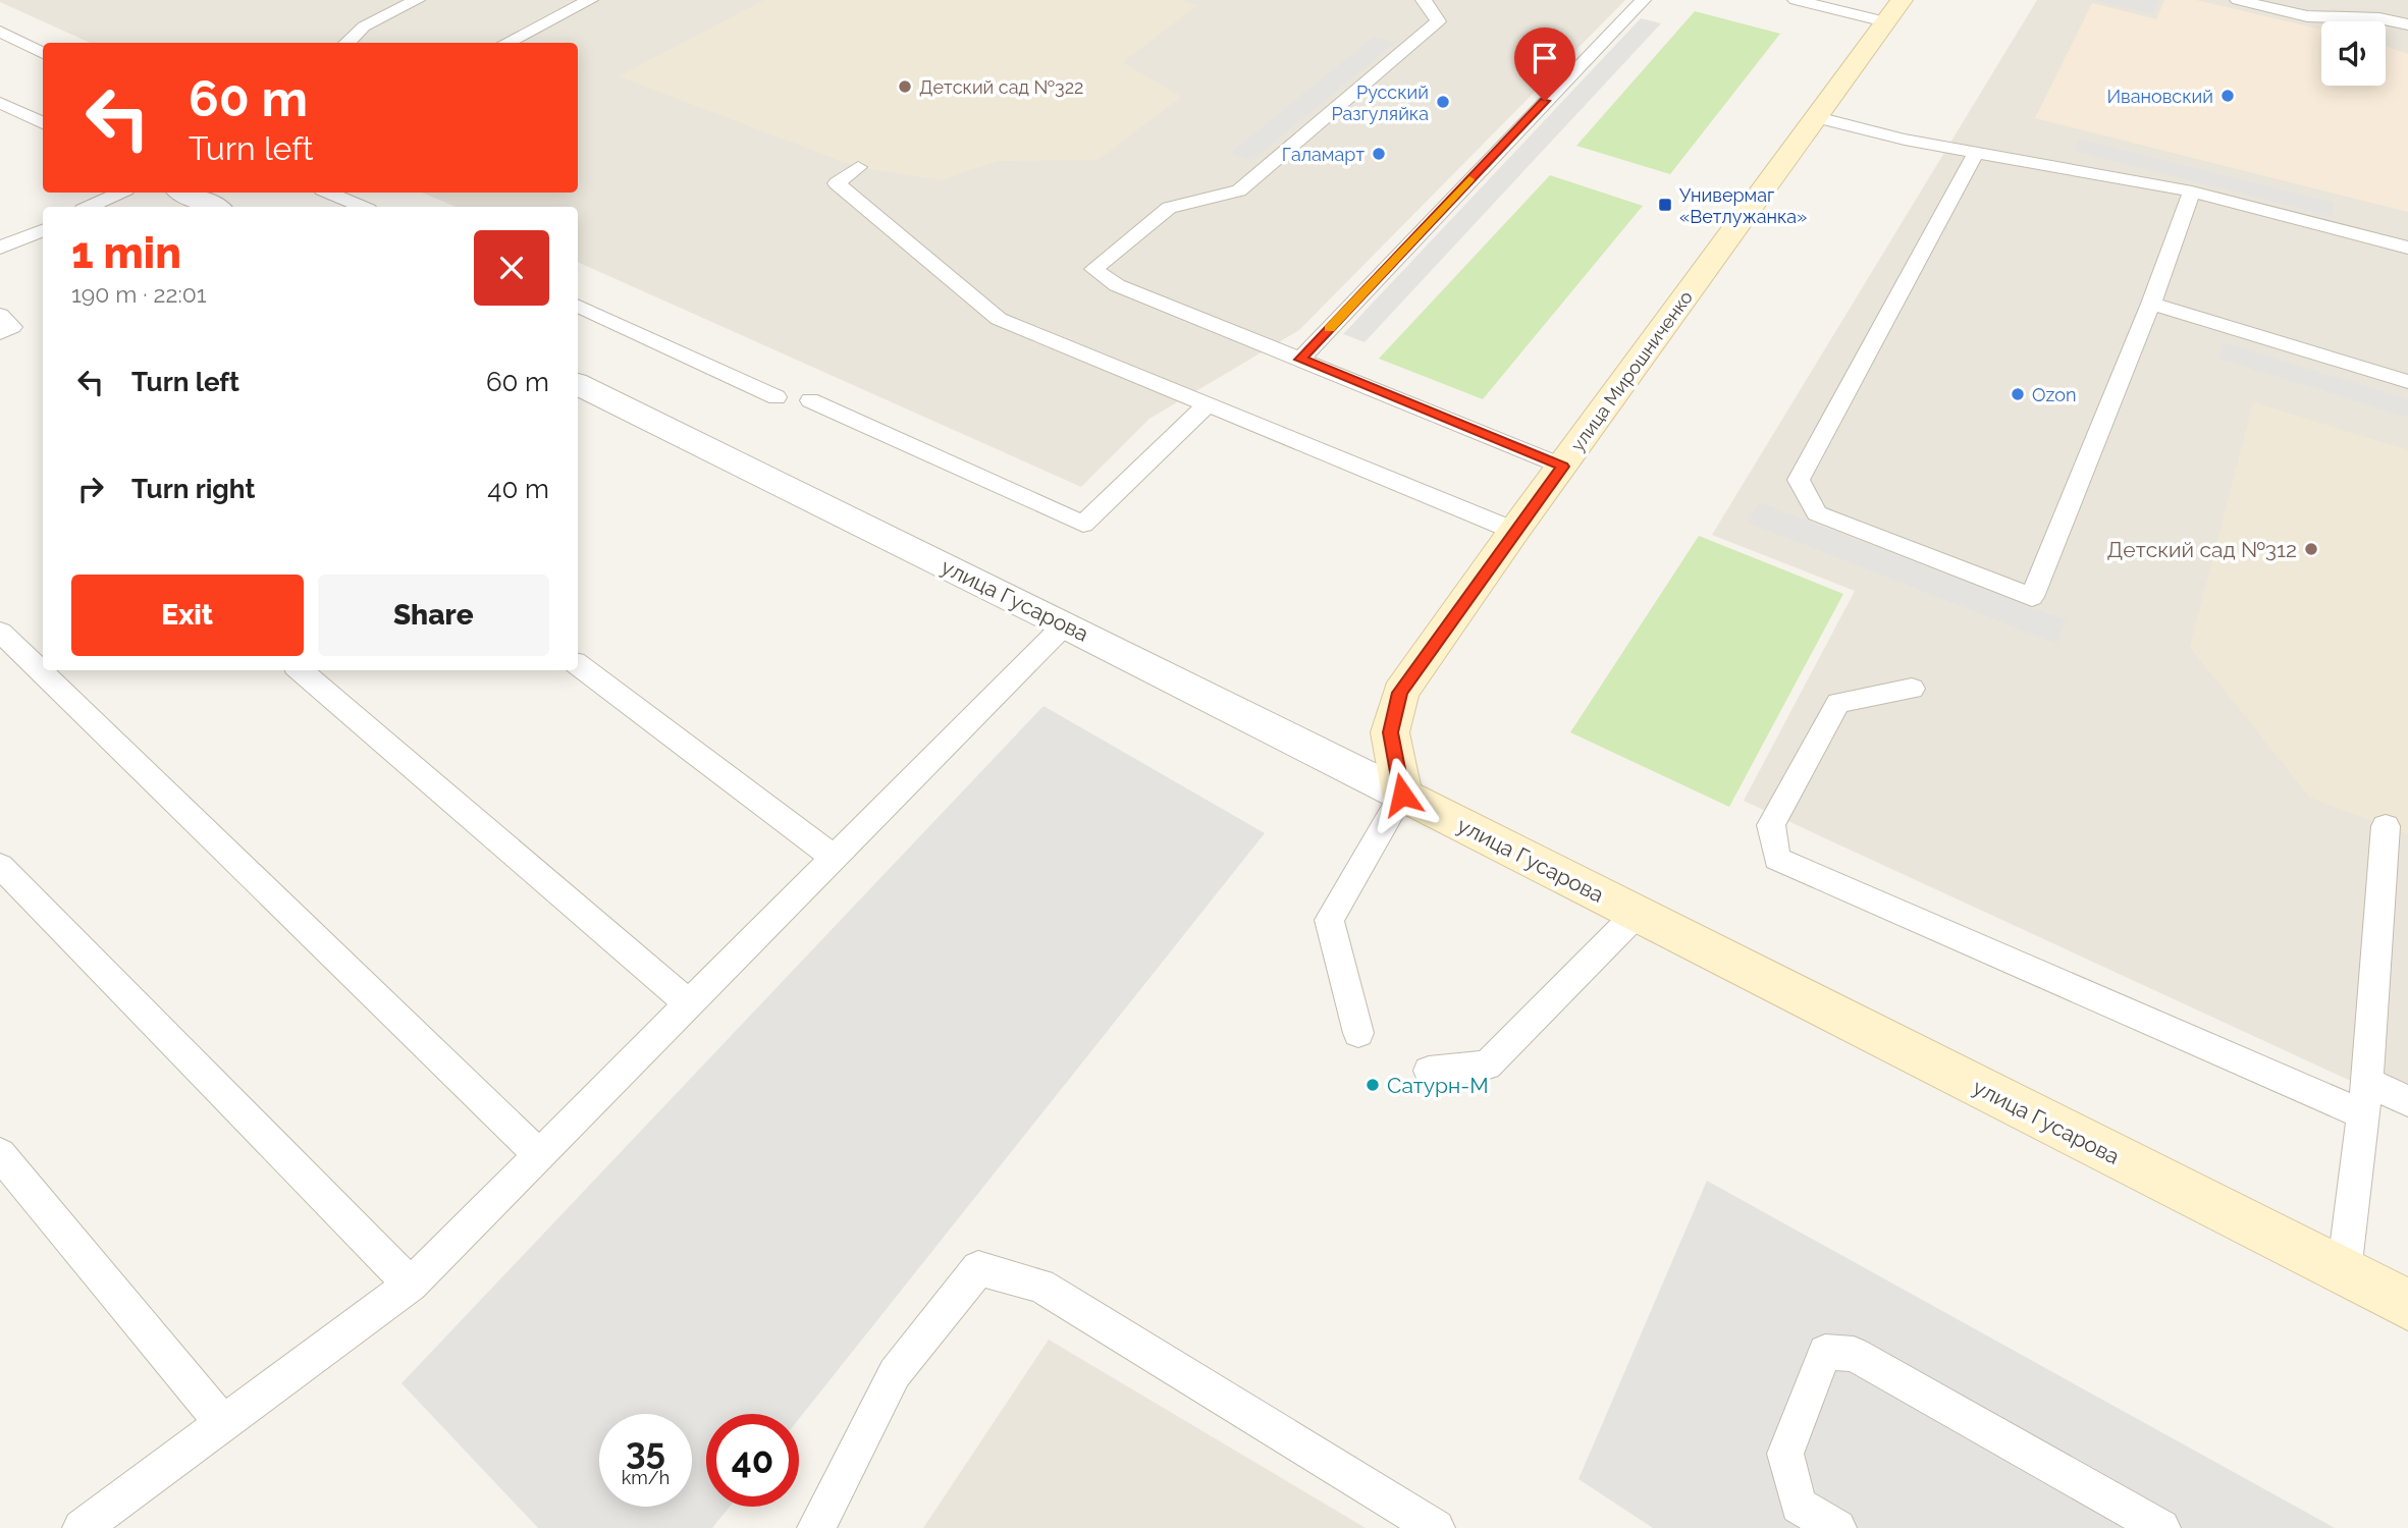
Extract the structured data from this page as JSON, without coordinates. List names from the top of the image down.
{
  "streets": {
    "street": ["улица Мирошниченко", "улица Гусарова"]
  },
  "crossings": [
    ["улица Мирошниченко", "улица Гусарова"]
  ],
  "places": {
    "other": [
      "Детский сад №322",
      "Ивановский",
      "Русский Разгуляйка",
      "Галамарт",
      "Ozon",
      "Детский сад №312",
      "Сатурн-М"
    ],
    "transit": ["Универмаг «Ветлужанка»"]
  },
  "page": {
    "turn": ["60 m", "Turn left"],
    "heading": ["1 min", "190 m · 22:01"],
    "list": [
      {
        "name": "Turn left",
        "value": "60 m"
      },
      {
        "name": "Turn right",
        "value": "40 m"
      }
    ],
    "buttons": ["Exit", "Share"],
    "speed": "35 km/h",
    "limit": "40"
  }
}
